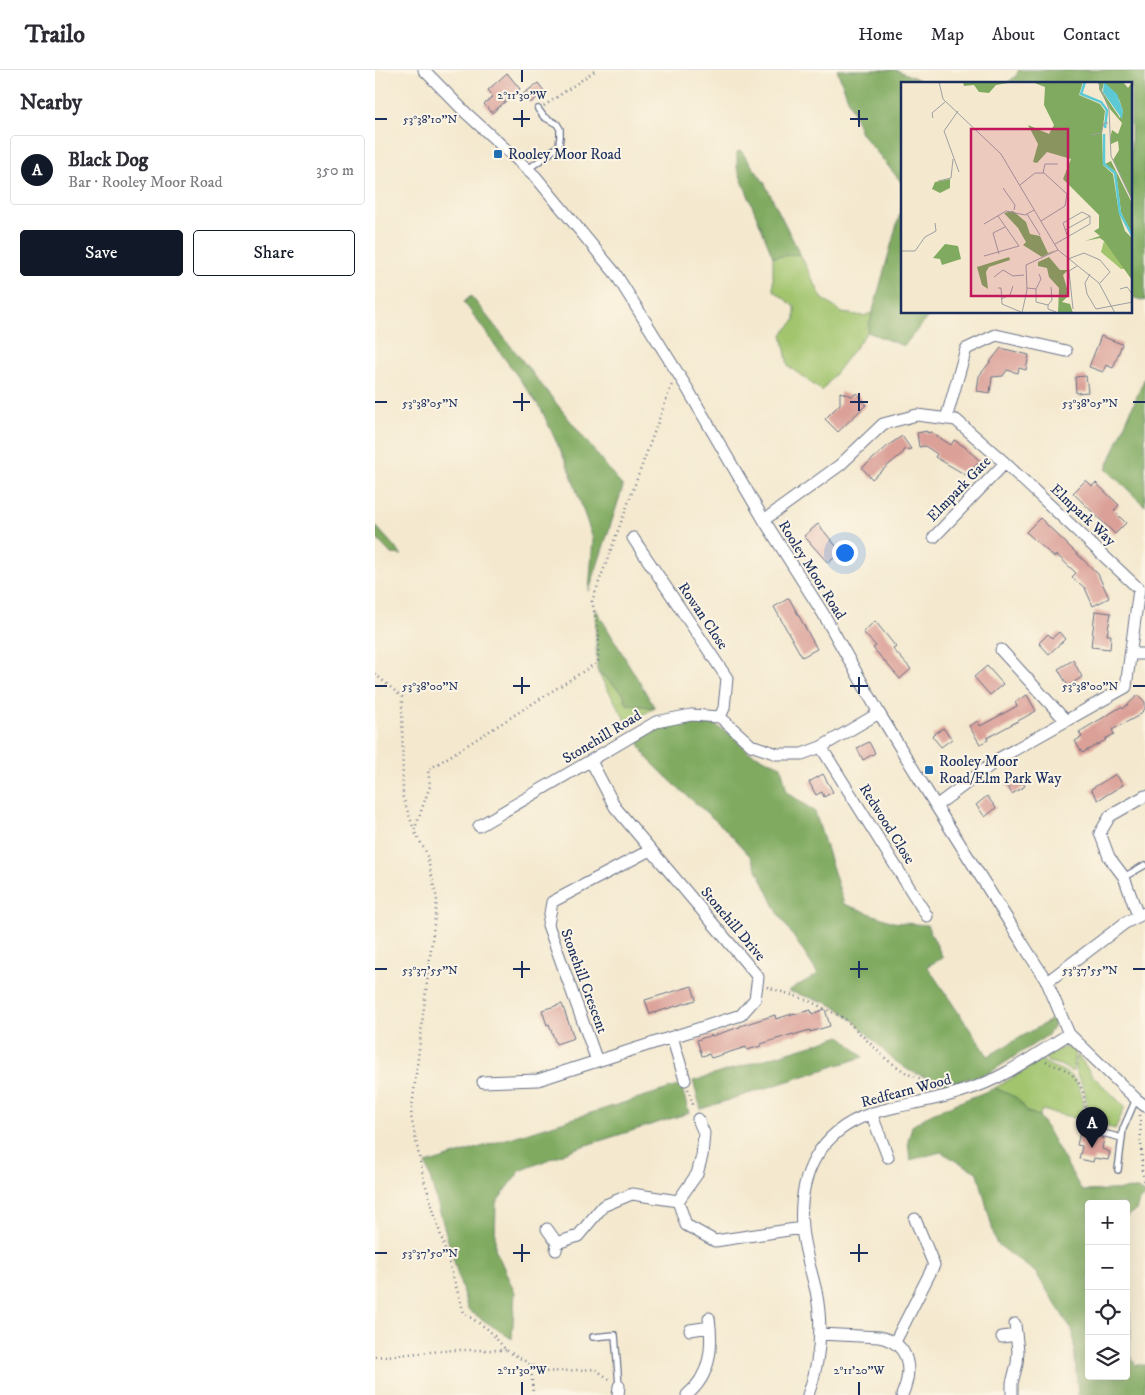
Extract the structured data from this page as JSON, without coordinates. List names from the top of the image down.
{
  "streets": {
    "street": [
      "Elmpark Gate",
      "Elmpark Way",
      "Rooley Moor Road",
      "Rowan Close",
      "Stonehill Road",
      "Redwood Close",
      "Stonehill Drive",
      "Stonehill Crescent",
      "Redfearn Wood"
    ]
  },
  "crossings": [
    ["Elmpark Gate", "Elmpark Way"],
    ["Elmpark Way", "Rooley Moor Road"],
    ["Rooley Moor Road", "Redfearn Wood"],
    ["Rowan Close", "Stonehill Road"],
    ["Stonehill Road", "Stonehill Drive"],
    ["Stonehill Drive", "Stonehill Crescent"]
  ],
  "places": {
    "transit": ["Rooley Moor Road", "Rooley Moor Road/Elm Park Way"]
  },
  "page": {
    "header": "Trailo",
    "nav": [
      "Home",
      "Map",
      "About",
      "Contact"
    ],
    "heading": "Nearby",
    "list": [
      {
        "mark": "A",
        "name": "Black Dog",
        "note": "Bar · Rooley Moor Road",
        "value": "350 m"
      }
    ],
    "buttons": ["Save", "Share"],
    "pins": "A",
    "map_buttons": ["+", "−"]
  },
  "coordinates": [
    "2°11'30\"W",
    "53°38'10\"N",
    "53°38'05\"N",
    "53°38'00\"N",
    "53°37'55\"N",
    "53°37'50\"N",
    "2°11'20\"W"
  ]
}
